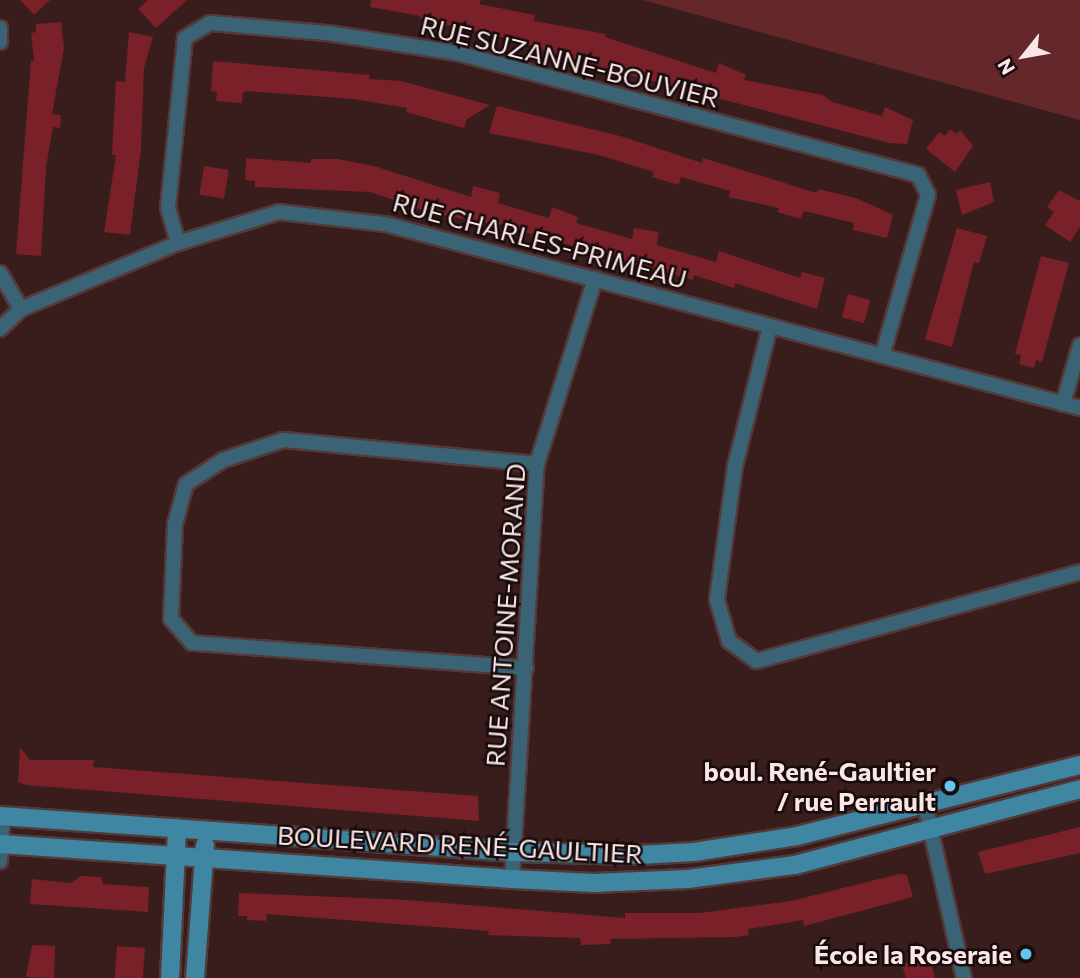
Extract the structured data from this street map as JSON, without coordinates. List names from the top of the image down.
{
  "streets": {
    "street": [
      "RUE SUZANNE-BOUVIER",
      "RUE CHARLES-PRIMEAU",
      "RUE ANTOINE-MORAND",
      "BOULEVARD RENÉ-GAULTIER"
    ]
  },
  "crossings": [
    ["RUE SUZANNE-BOUVIER", "RUE CHARLES-PRIMEAU"],
    ["RUE CHARLES-PRIMEAU", "RUE ANTOINE-MORAND"],
    ["RUE ANTOINE-MORAND", "BOULEVARD RENÉ-GAULTIER"]
  ],
  "places": ["boul. René-Gaultier / rue Perrault", "École la Roseraie"],
  "north": "bottom left"
}
